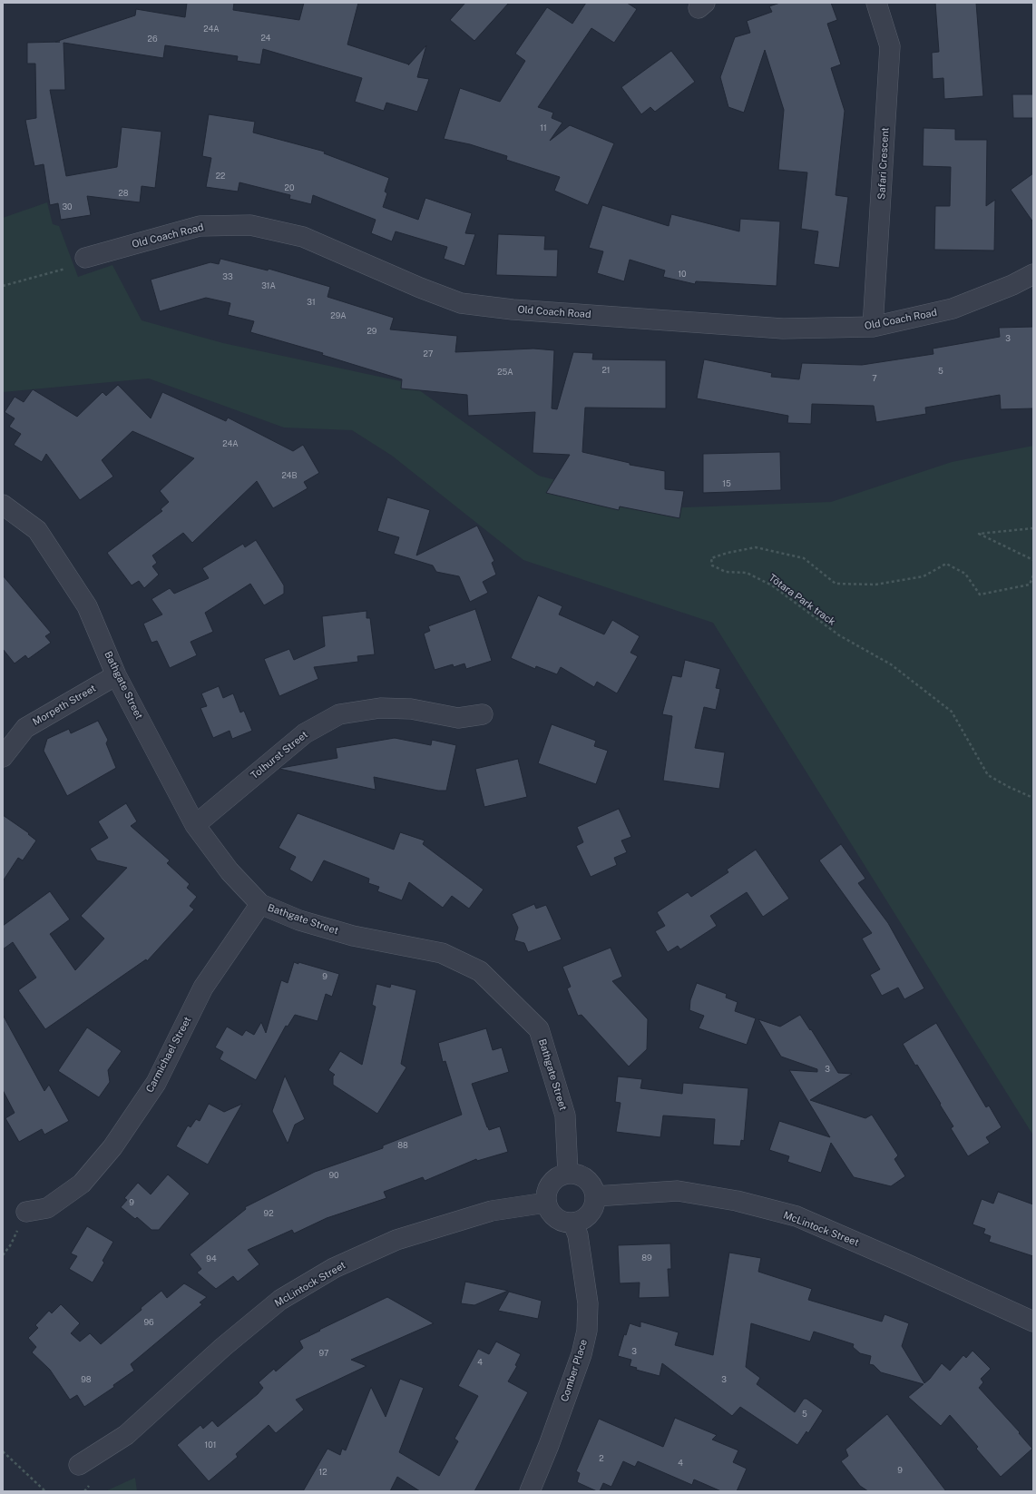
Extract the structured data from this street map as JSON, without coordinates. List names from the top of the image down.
{
  "streets": {
    "street": [
      "Safari Crescent",
      "Old Coach Road",
      "Bathgate Street",
      "Morpeth Street",
      "Tolhurst Street",
      "Carmichael Street",
      "McLintock Street",
      "Comber Place"
    ],
    "path": ["Tōtara Park track"]
  },
  "crossings": [
    ["Safari Crescent", "Old Coach Road"],
    ["Bathgate Street", "Morpeth Street"],
    ["Bathgate Street", "Tolhurst Street"],
    ["Bathgate Street", "Carmichael Street"],
    ["Bathgate Street", "McLintock Street"],
    ["Bathgate Street", "Comber Place"],
    ["McLintock Street", "Comber Place"]
  ],
  "house_numbers": [
    "24A",
    "24",
    "26",
    "11",
    "22",
    "20",
    "28",
    "30",
    "10",
    "33",
    "31A",
    "31",
    "29A",
    "29",
    "3",
    "27",
    "21",
    "5",
    "25A",
    "7",
    "24A",
    "24B",
    "15",
    "9",
    "3",
    "88",
    "90",
    "9",
    "92",
    "89",
    "94",
    "96",
    "3",
    "97",
    "4",
    "98",
    "3",
    "5",
    "101",
    "2",
    "4",
    "9",
    "12"
  ]
}
